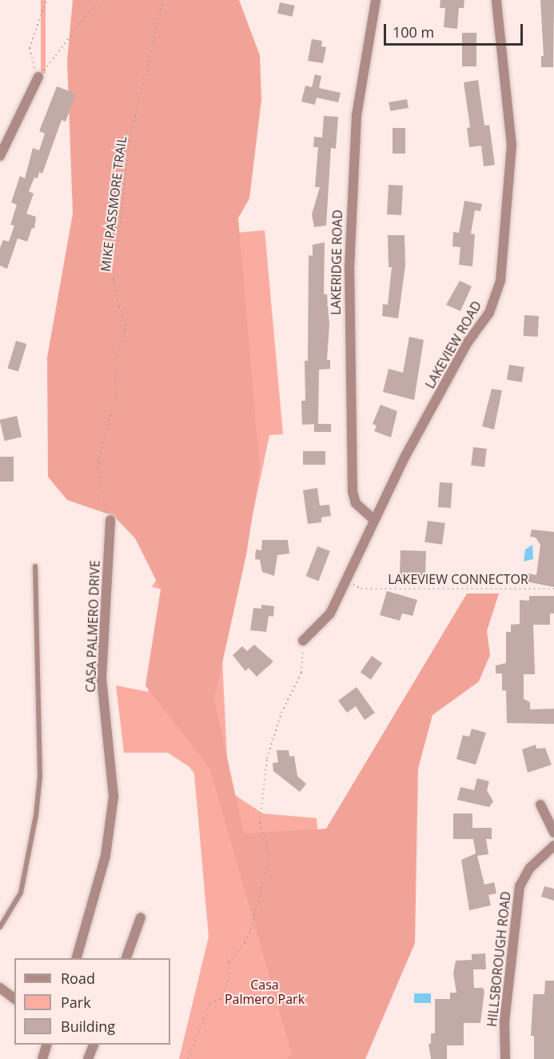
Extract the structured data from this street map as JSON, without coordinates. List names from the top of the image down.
{
  "streets": {
    "street": [
      "LAKERIDGE ROAD",
      "LAKEVIEW ROAD",
      "CASA PALMERO DRIVE",
      "HILLSBOROUGH ROAD"
    ],
    "path": ["MIKE PASSMORE TRAIL", "LAKEVIEW CONNECTOR"]
  },
  "crossings": [
    ["MIKE PASSMORE TRAIL", "CASA PALMERO DRIVE"],
    ["LAKERIDGE ROAD", "LAKEVIEW ROAD"]
  ],
  "parks": ["Casa Palmero Park"],
  "legend": ["Road", "Park", "Building"],
  "scale_bar": "100 m"
}
